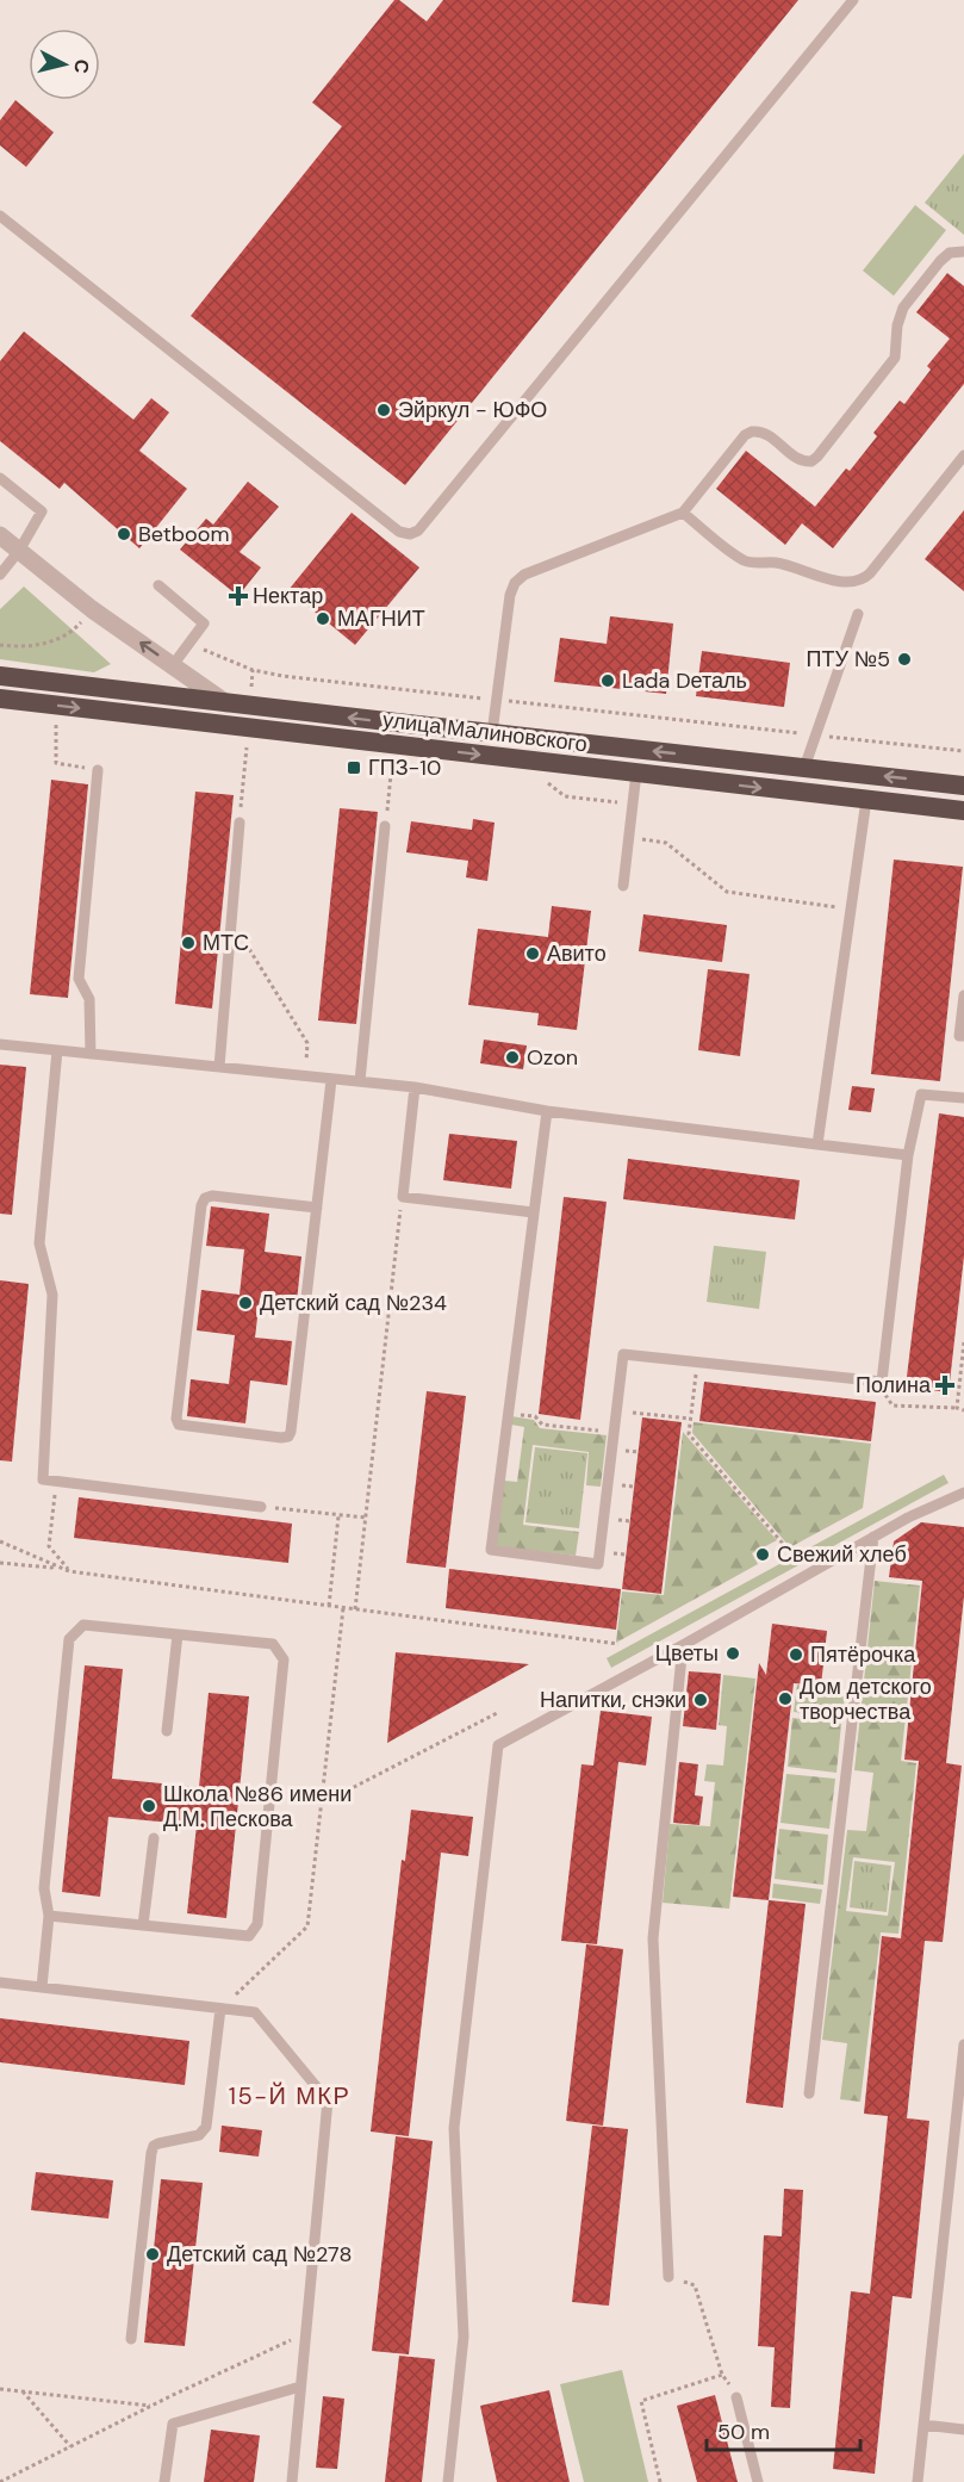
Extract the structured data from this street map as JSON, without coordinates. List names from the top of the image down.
{
  "streets": {
    "highway": ["улица Малиновского"]
  },
  "districts": ["15-Й МКР"],
  "places": {
    "other": [
      "Эйркул - ЮФО",
      "Betboom",
      "МАГНИТ",
      "ПТУ №5",
      "Lada Dеталь",
      "МТС",
      "Авито",
      "Ozon",
      "Детский сад №234",
      "Свежий хлеб",
      "Цветы",
      "Пятёрочка",
      "Дом детского творчества",
      "Напитки, снэки",
      "Школа №86 имени Д.М. Пескова",
      "Детский сад №278"
    ],
    "health": ["Нектар", "Полина"],
    "transit": ["ГПЗ-10"]
  },
  "scale_bar": "50 m",
  "north": "right"
}
